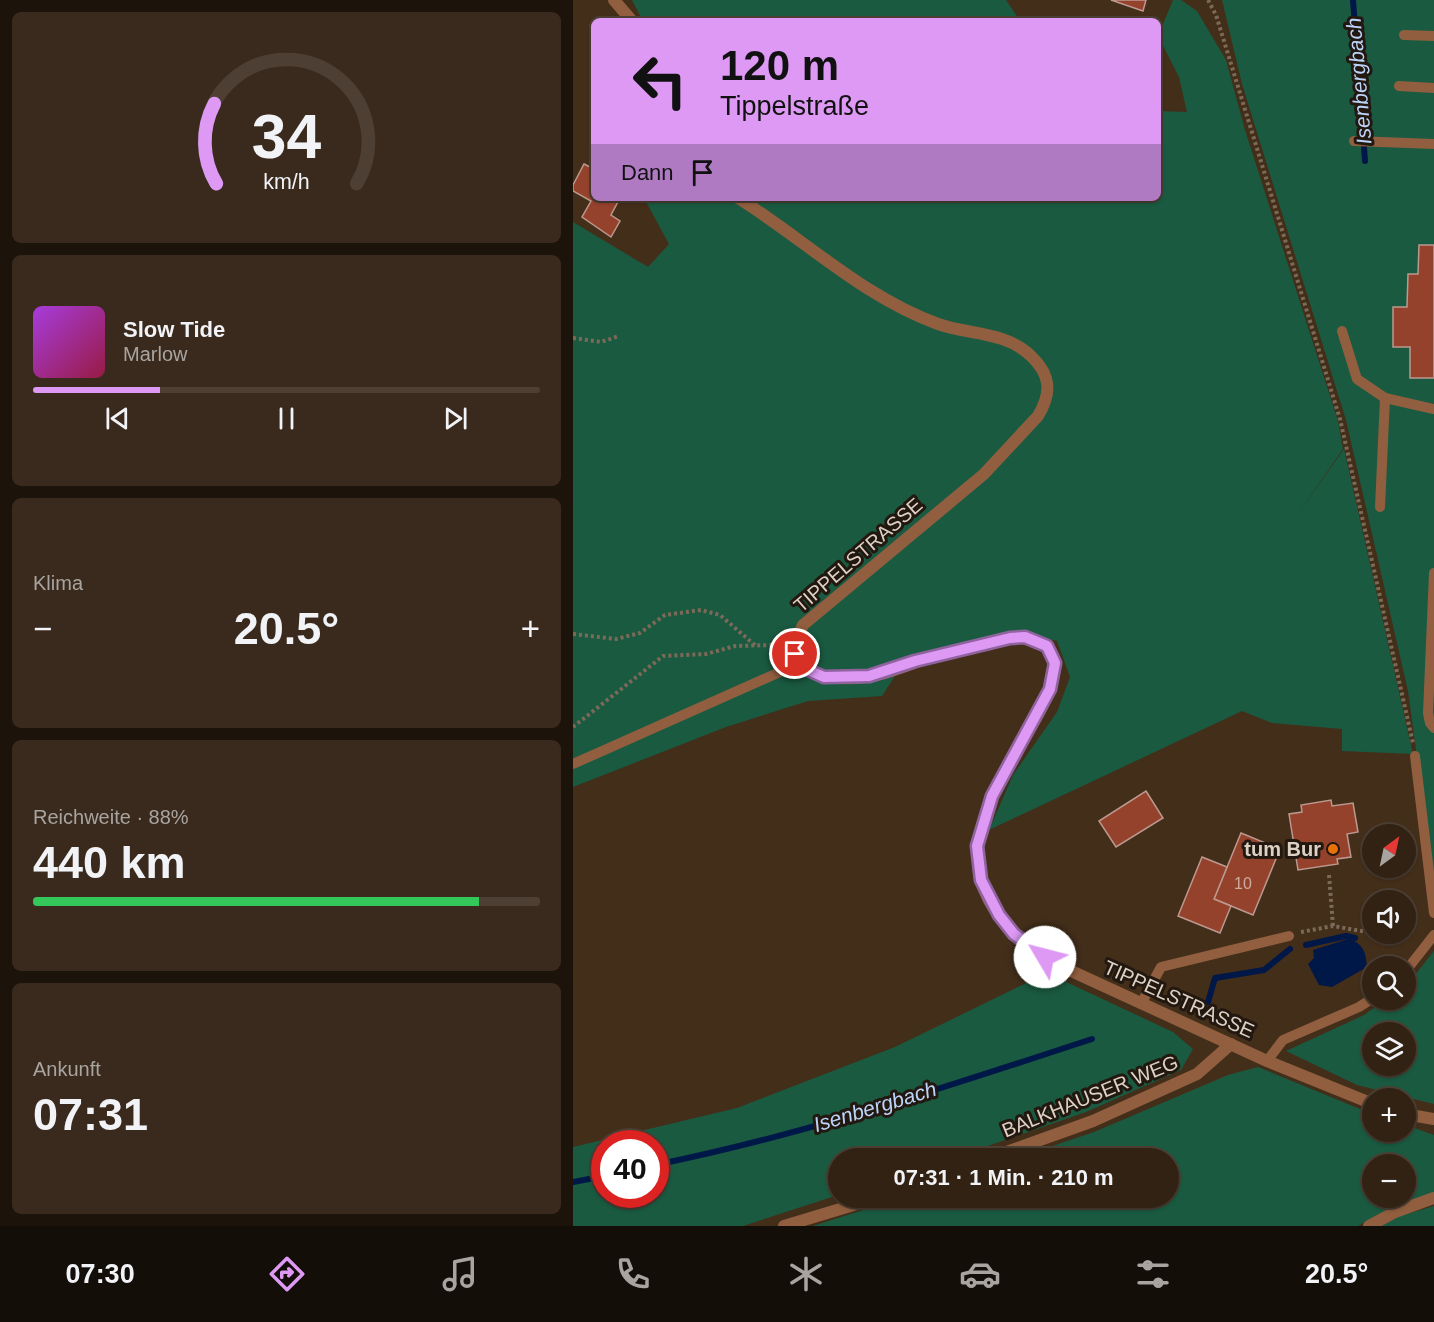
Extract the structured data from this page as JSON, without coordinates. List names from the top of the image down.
{
  "streets": {
    "street": ["TIPPELSTRASSE", "BALKHAUSER WEG"]
  },
  "crossings": [
    ["TIPPELSTRASSE", "BALKHAUSER WEG"]
  ],
  "water": ["Isenbergbach"],
  "places": ["tum Bur"],
  "house_numbers": ["10"],
  "north": "top right",
  "page": {
    "turn": ["120 m", "Tippelstraße"],
    "then": "Dann",
    "song": ["Slow Tide", "Marlow"],
    "tile": [
      "Klima",
      ["Reichweite · 88%", "440 km"],
      ["Ankunft", "07:31"]
    ],
    "heat": ["−", "20.5°", "+"],
    "map_buttons": ["+", "−"],
    "limit": "40",
    "trip": "07:31 · 1 Min. · 210 m",
    "tabs": ["07:30", "20.5°"],
    "gauge": ["34", "km/h"]
  }
}
